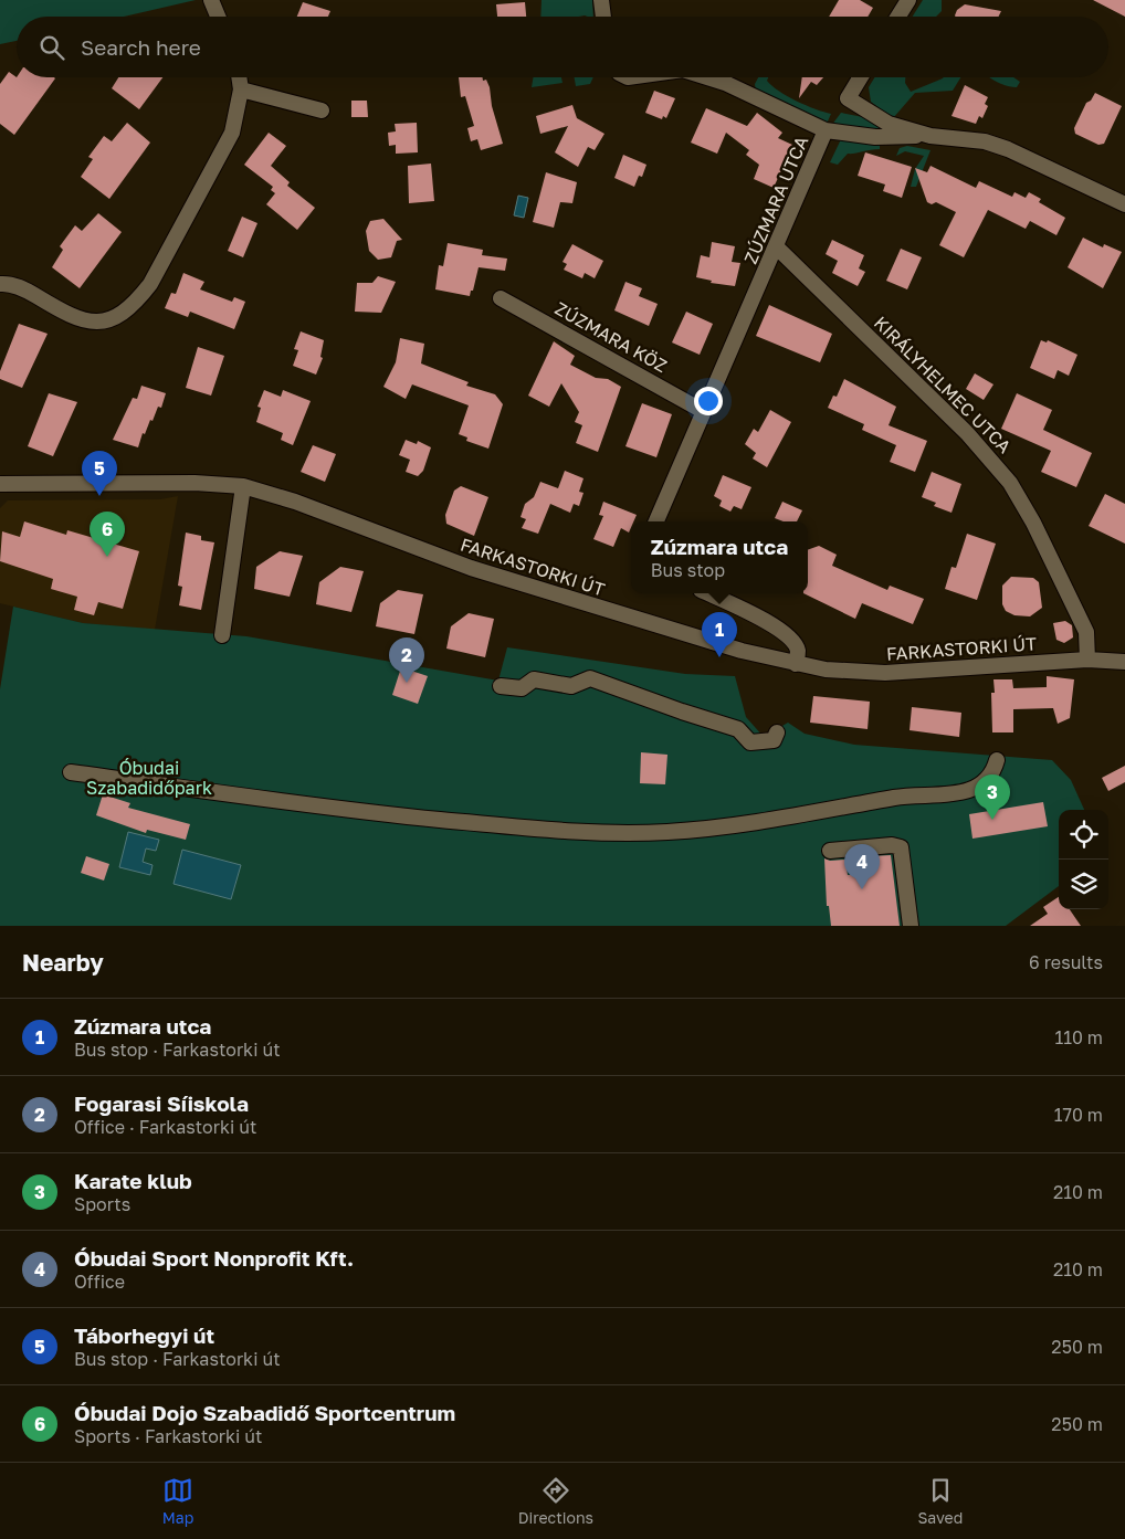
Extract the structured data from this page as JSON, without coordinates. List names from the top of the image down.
{
  "streets": {
    "street": [
      "ZÚZMARA UTCA",
      "ZÚZMARA KÖZ",
      "KIRÁLYHELMEC UTCA",
      "FARKASTORKI ÚT"
    ]
  },
  "crossings": [
    ["ZÚZMARA UTCA", "ZÚZMARA KÖZ"],
    ["ZÚZMARA UTCA", "KIRÁLYHELMEC UTCA"],
    ["KIRÁLYHELMEC UTCA", "FARKASTORKI ÚT"]
  ],
  "parks": ["Óbudai Szabadidőpark"],
  "page": {
    "search": "Search here",
    "pins": [
      "5",
      "6",
      "1",
      "2",
      "3",
      "4"
    ],
    "popup": ["Zúzmara utca", "Bus stop"],
    "heading": ["Nearby", "6 results"],
    "list": [
      {
        "mark": "1",
        "name": "Zúzmara utca",
        "note": "Bus stop · Farkastorki út",
        "value": "110 m"
      },
      {
        "mark": "2",
        "name": "Fogarasi Síiskola",
        "note": "Office · Farkastorki út",
        "value": "170 m"
      },
      {
        "mark": "3",
        "name": "Karate klub",
        "note": "Sports",
        "value": "210 m"
      },
      {
        "mark": "4",
        "name": "Óbudai Sport Nonprofit Kft.",
        "note": "Office",
        "value": "210 m"
      },
      {
        "mark": "5",
        "name": "Táborhegyi út",
        "note": "Bus stop · Farkastorki út",
        "value": "250 m"
      },
      {
        "mark": "6",
        "name": "Óbudai Dojo Szabadidő Sportcentrum",
        "note": "Sports · Farkastorki út",
        "value": "250 m"
      }
    ],
    "nav": ["Map", "Directions", "Saved"]
  }
}
